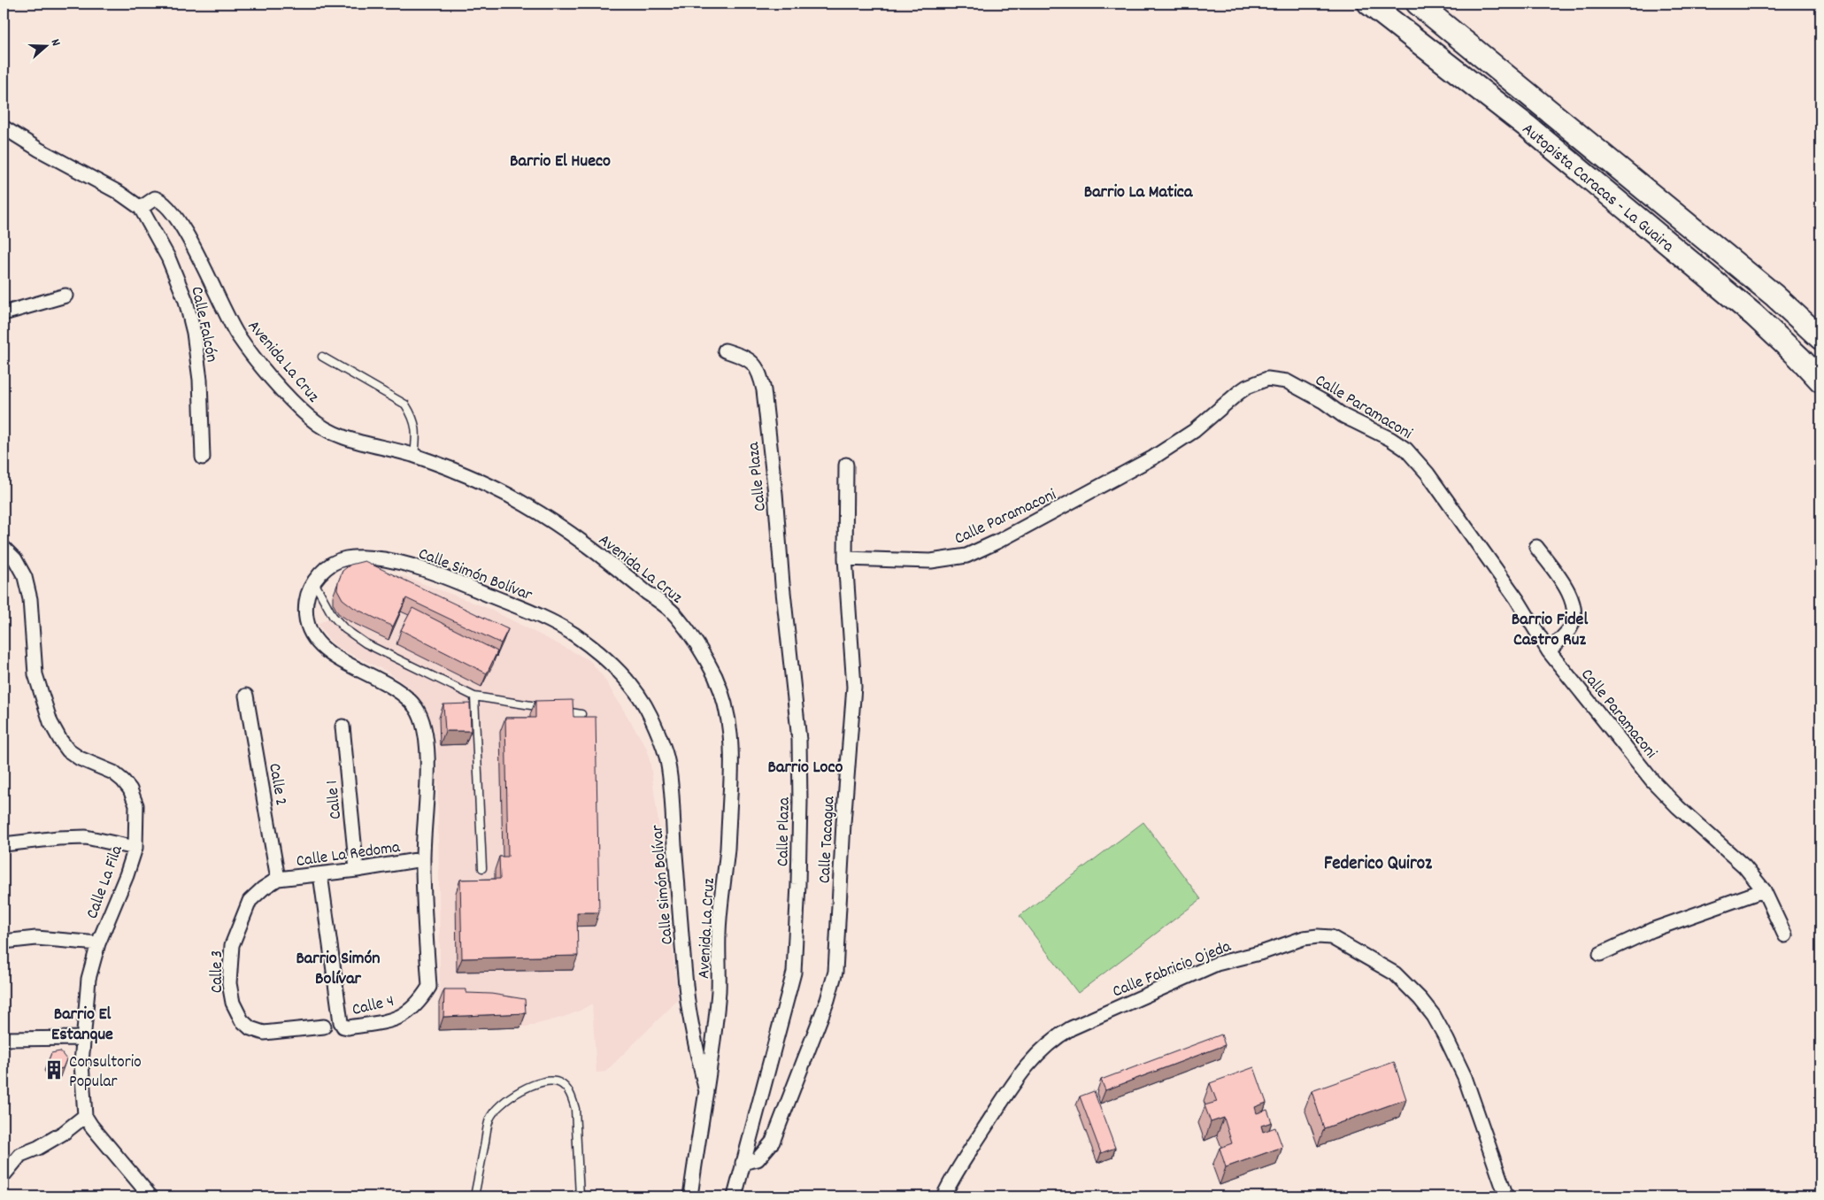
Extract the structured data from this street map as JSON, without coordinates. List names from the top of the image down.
{
  "streets": {
    "highway": ["Autopista Caracas - La Guaira"],
    "street": [
      "Calle Falcón",
      "Avenida La Cruz",
      "Calle Paramaconi",
      "Calle Plaza",
      "Calle Simón Bolívar",
      "Calle 2",
      "Calle 1",
      "Calle Tacagua",
      "Calle La Redoma",
      "Calle La Fila",
      "Calle Fabricio Ojeda",
      "Calle 3",
      "Calle 4"
    ]
  },
  "crossings": [
    ["Calle Falcón", "Avenida La Cruz"],
    ["Avenida La Cruz", "Calle Simón Bolívar"],
    ["Calle Paramaconi", "Calle Tacagua"],
    ["Calle Plaza", "Calle Tacagua"],
    ["Calle Simón Bolívar", "Calle La Redoma"],
    ["Calle Simón Bolívar", "Calle 4"],
    ["Calle 2", "Calle La Redoma"],
    ["Calle 2", "Calle 3"],
    ["Calle 1", "Calle La Redoma"],
    ["Calle La Redoma", "Calle 3"],
    ["Calle La Redoma", "Calle 4"]
  ],
  "districts": [
    "Barrio El Hueco",
    "Barrio La Matica",
    "Barrio Fidel Castro Ruz",
    "Barrio Loco",
    "Federico Quiroz",
    "Barrio Simón Bolívar",
    "Barrio El Estanque"
  ],
  "places": {
    "building": ["Consultorio Popular"]
  },
  "north": "right"
}
